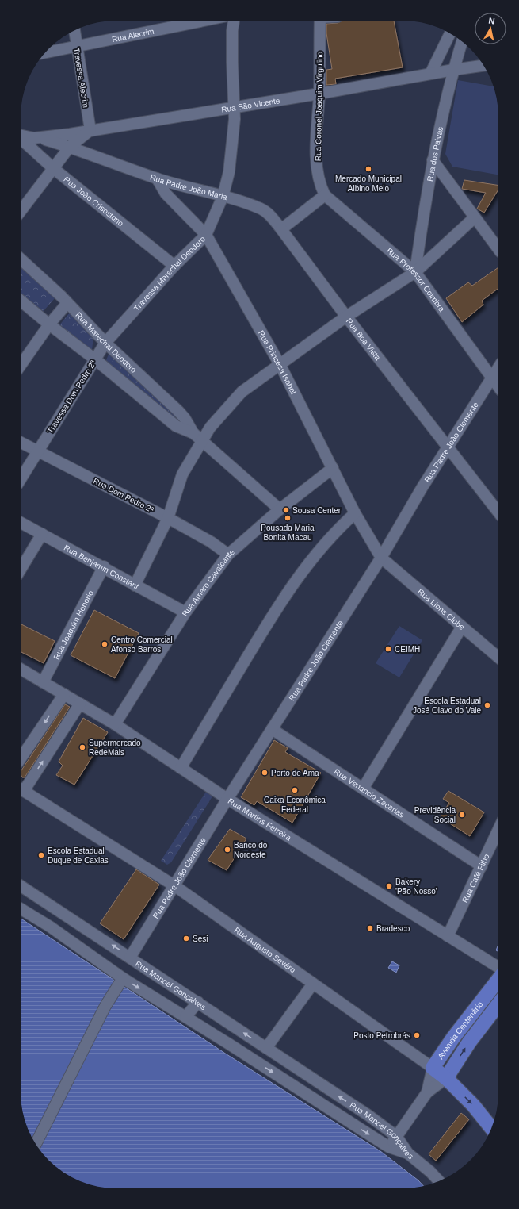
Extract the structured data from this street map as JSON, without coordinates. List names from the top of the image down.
{
  "streets": {
    "main road": ["Rua Augusto Sevéro", "Avenida Centenário"],
    "street": [
      "Rua Alecrim",
      "Travessa Alecrim",
      "Rua São Vicente",
      "Rua Coronel Joaquim Virgulino",
      "Rua dos Paivas",
      "Rua Padre João Maria",
      "Rua João Crisostono",
      "Travessa Marechal Deodoro",
      "Rua Professor Coimbra",
      "Rua Boa Vista",
      "Rua Marechal Deodoro",
      "Rua Princesa Isabel",
      "Travessa Dom Pedro 2ª",
      "Rua Padre João Clemente",
      "Rua Dom Pedro 2ª",
      "Rua Benjamin Constant",
      "Rua Amaro Cavalcante",
      "Rua Lions Clube",
      "Rua Joaquim Honorio",
      "Rua Venancio Zacarias",
      "Rua Martins Ferreira",
      "Rua Café Filho",
      "Rua Manoel Gonçalves"
    ]
  },
  "crossings": [
    ["Rua Alecrim", "Travessa Alecrim"],
    ["Travessa Alecrim", "Rua São Vicente"],
    ["Rua São Vicente", "Rua Coronel Joaquim Virgulino"],
    ["Rua São Vicente", "Rua dos Paivas"],
    ["Rua São Vicente", "Rua Padre João Maria"],
    ["Rua São Vicente", "Travessa Marechal Deodoro"],
    ["Rua Coronel Joaquim Virgulino", "Rua Professor Coimbra"],
    ["Rua dos Paivas", "Rua Professor Coimbra"],
    ["Rua Padre João Maria", "Travessa Marechal Deodoro"],
    ["Rua Padre João Maria", "Rua Boa Vista"],
    ["Rua Padre João Maria", "Rua Princesa Isabel"],
    ["Rua João Crisostono", "Travessa Marechal Deodoro"],
    ["Travessa Marechal Deodoro", "Rua Marechal Deodoro"],
    ["Travessa Marechal Deodoro", "Rua Princesa Isabel"],
    ["Travessa Marechal Deodoro", "Travessa Dom Pedro 2ª"],
    ["Rua Professor Coimbra", "Rua Padre João Clemente"],
    ["Rua Boa Vista", "Rua Padre João Clemente"],
    ["Rua Marechal Deodoro", "Travessa Dom Pedro 2ª"],
    ["Rua Marechal Deodoro", "Rua Amaro Cavalcante"],
    ["Rua Princesa Isabel", "Rua Padre João Clemente"],
    ["Rua Princesa Isabel", "Rua Amaro Cavalcante"],
    ["Rua Princesa Isabel", "Rua Lions Clube"],
    ["Travessa Dom Pedro 2ª", "Rua Dom Pedro 2ª"],
    ["Rua Padre João Clemente", "Rua Lions Clube"],
    ["Rua Padre João Clemente", "Rua Venancio Zacarias"],
    ["Rua Padre João Clemente", "Rua Martins Ferreira"],
    ["Rua Padre João Clemente", "Rua Augusto Sevéro"],
    ["Rua Padre João Clemente", "Rua Manoel Gonçalves"],
    ["Rua Dom Pedro 2ª", "Rua Amaro Cavalcante"],
    ["Rua Benjamin Constant", "Rua Amaro Cavalcante"],
    ["Rua Benjamin Constant", "Rua Joaquim Honorio"],
    ["Rua Amaro Cavalcante", "Rua Martins Ferreira"],
    ["Rua Joaquim Honorio", "Rua Martins Ferreira"],
    ["Rua Venancio Zacarias", "Rua Café Filho"],
    ["Rua Martins Ferreira", "Rua Café Filho"],
    ["Rua Augusto Sevéro", "Avenida Centenário"],
    ["Rua Manoel Gonçalves", "Avenida Centenário"]
  ],
  "places": [
    "Mercado Municipal Albino Melo",
    "Sousa Center",
    "Pousada Maria Bonita Macau",
    "Centro Comercial Afonso Barros",
    "CEIMH",
    "Escola Estadual José Olavo do Vale",
    "Supermercado RedeMais",
    "Porto de Ama",
    "Caixa Econômica Federal",
    "Previdência Social",
    "Banco do Nordeste",
    "Escola Estadual Duque de Caxias",
    "Bakery 'Pão Nosso'",
    "Bradesco",
    "Sesi",
    "Posto Petrobrás"
  ],
  "north": "top"
}
